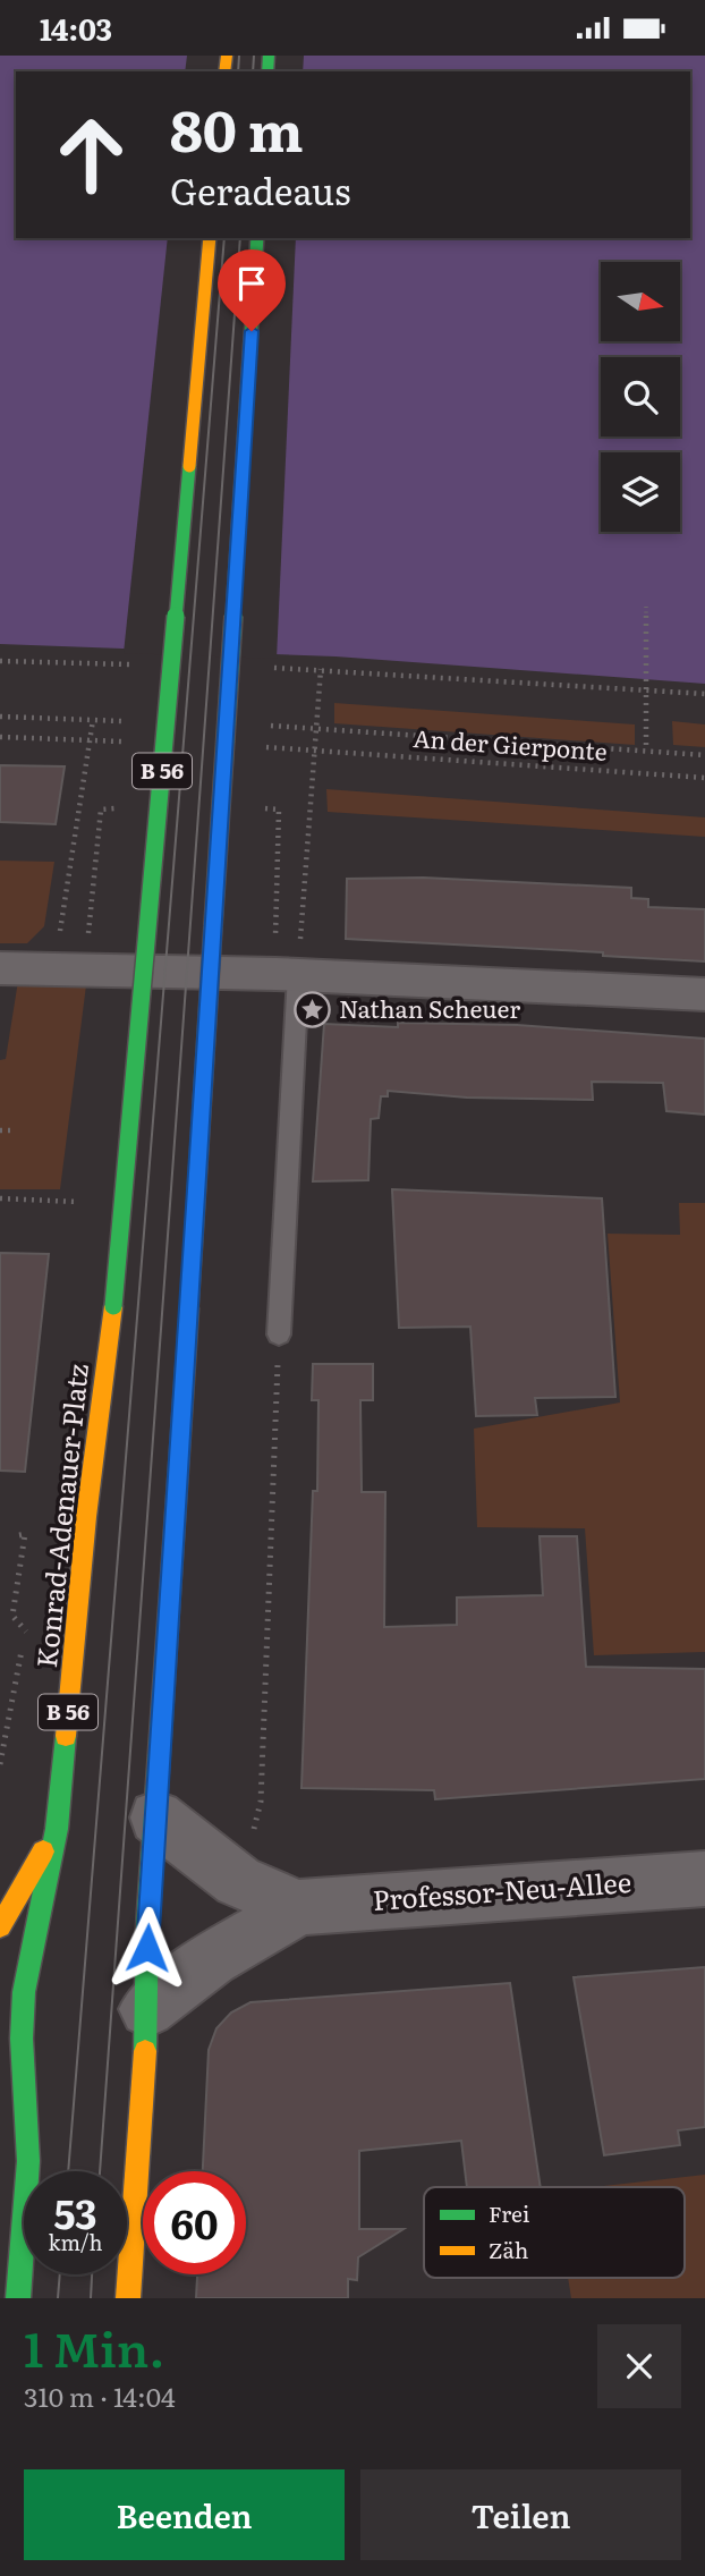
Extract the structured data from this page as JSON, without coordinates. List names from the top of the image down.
{
  "streets": {
    "main road": ["B 56", "Konrad-Adenauer-Platz"],
    "street": ["Professor-Neu-Allee"],
    "path": ["An der Gierponte"]
  },
  "crossings": [
    ["B 56", "Professor-Neu-Allee"]
  ],
  "places": {
    "place": ["Nathan Scheuer"]
  },
  "legend": ["Frei", "Zäh"],
  "north": "right",
  "page": {
    "status": "14:03",
    "turn": ["80 m", "Geradeaus"],
    "speed": "53 km/h",
    "limit": "60",
    "heading": ["1 Min.", "310 m · 14:04"],
    "buttons": ["Beenden", "Teilen"]
  }
}
